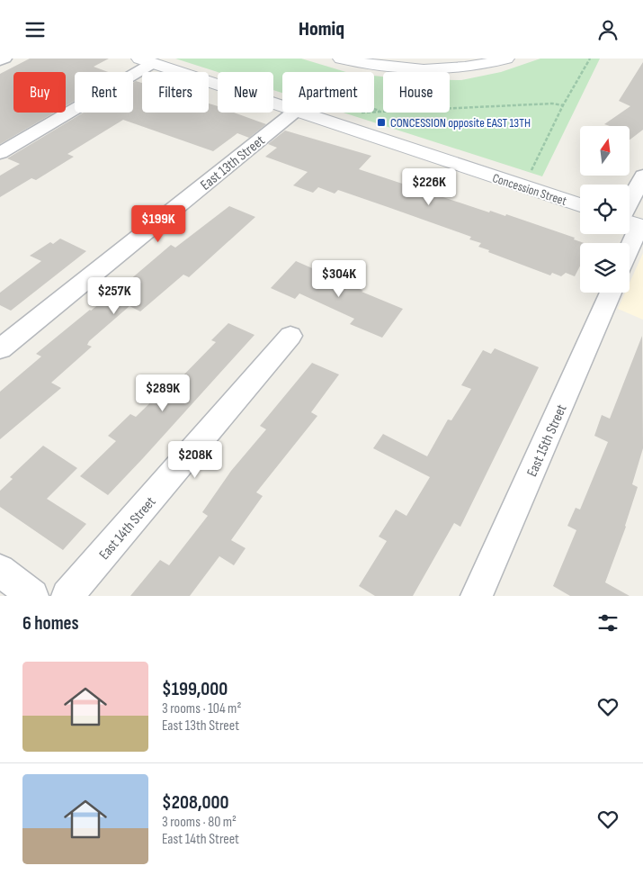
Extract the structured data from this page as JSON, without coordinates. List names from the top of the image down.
{
  "streets": {
    "main road": ["Concession Street"],
    "street": ["East 13th Street", "East 15th Street", "East 14th Street"]
  },
  "places": {
    "transit": ["CONCESSION opposite EAST 13TH"]
  },
  "north": "top",
  "page": {
    "header": "Homiq",
    "chip": [
      "Buy",
      "Rent",
      "Filters",
      "New",
      "Apartment",
      "House"
    ],
    "price": [
      "$226K",
      "$199K",
      "$304K",
      "$257K",
      "$289K",
      "$208K"
    ],
    "heading": "6 homes",
    "list": [
      {
        "name": "$199,000",
        "note": "3 rooms · 104 m² · East 13th Street"
      },
      {
        "name": "$208,000",
        "note": "3 rooms · 80 m² · East 14th Street"
      }
    ]
  }
}
